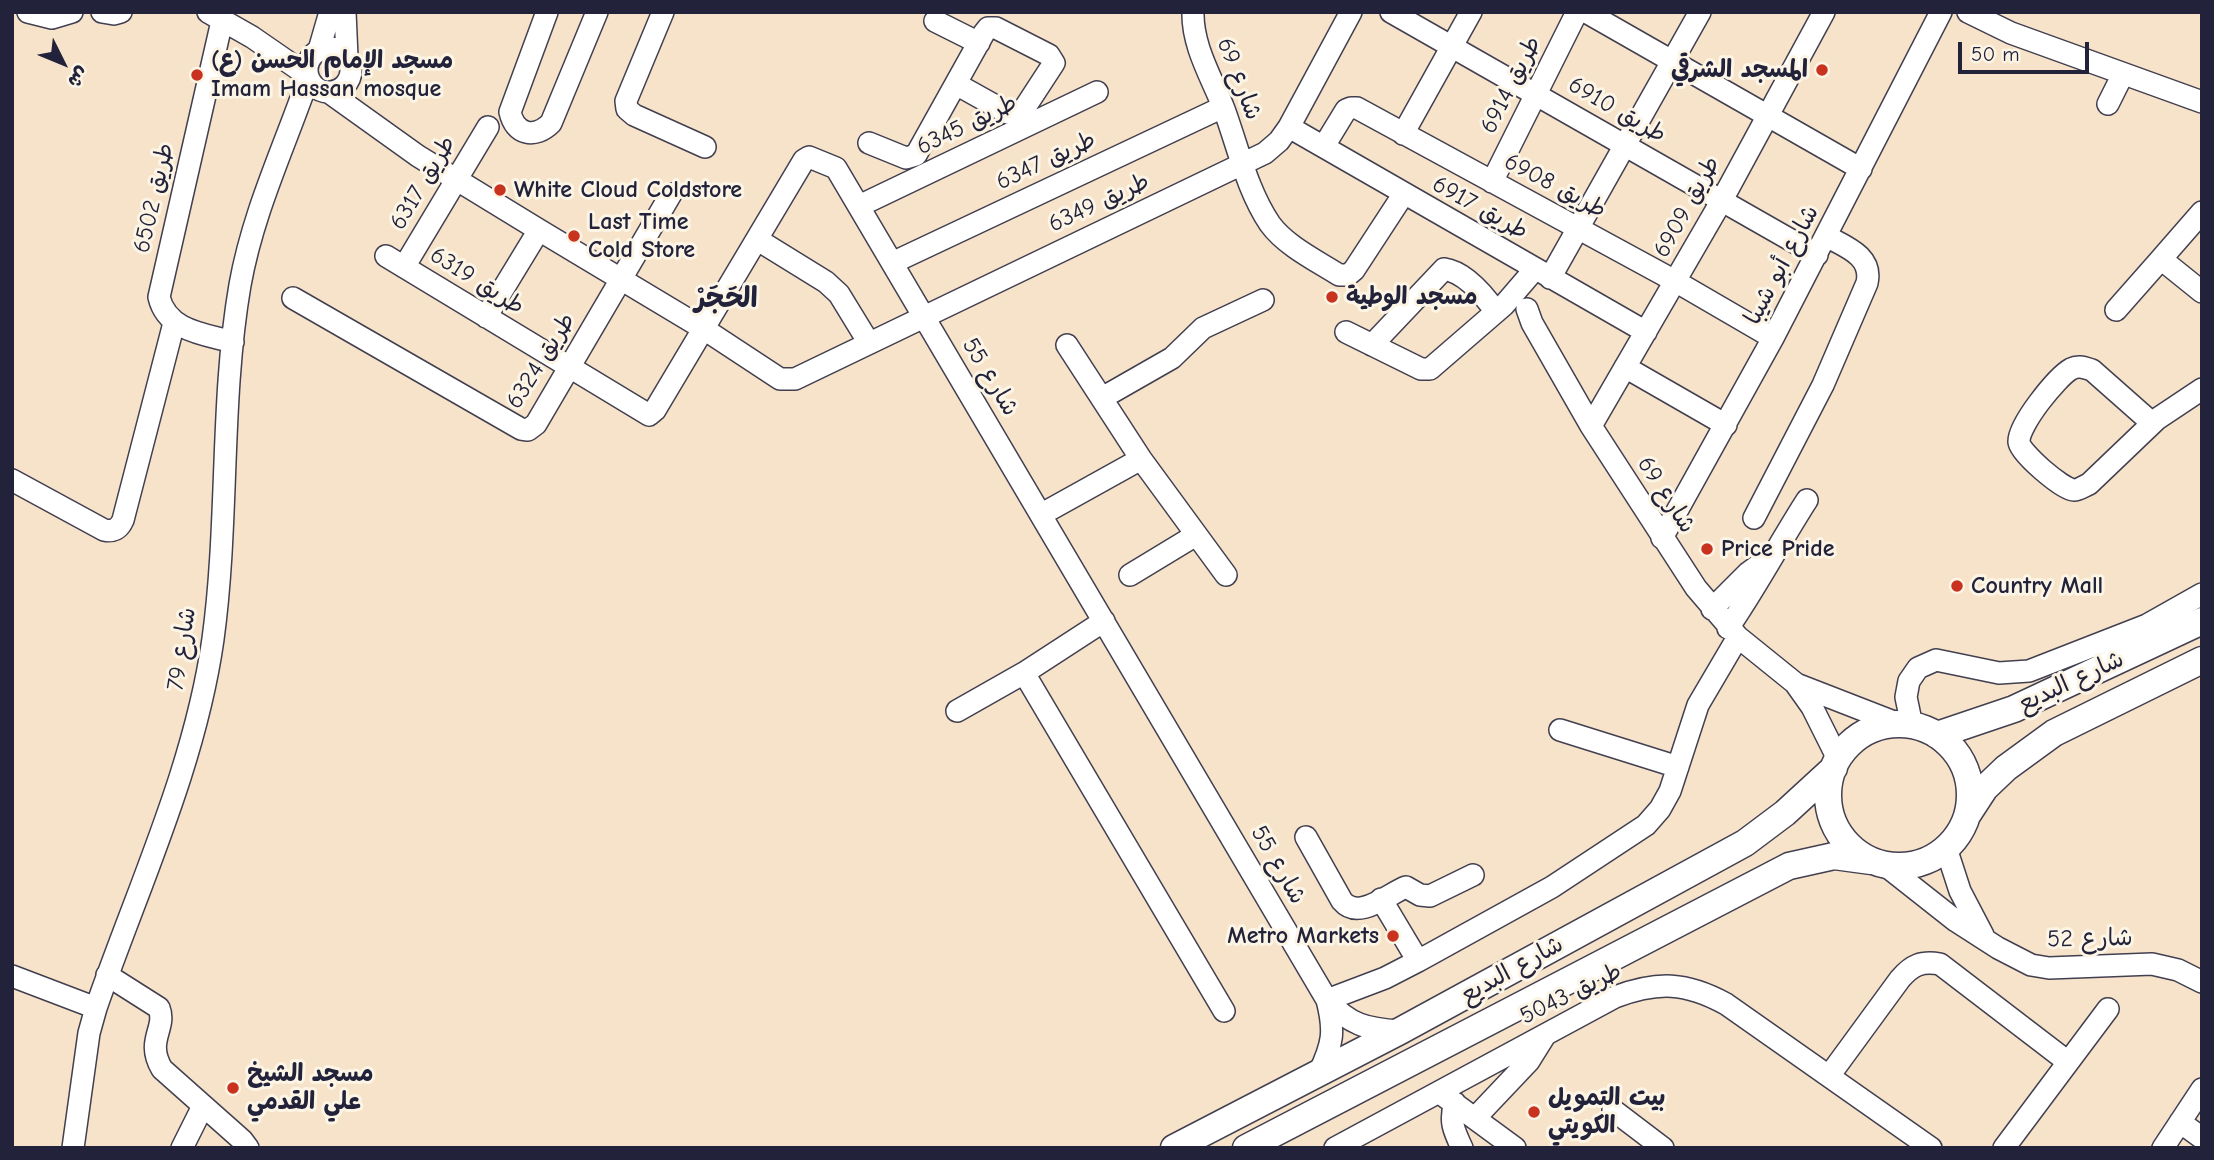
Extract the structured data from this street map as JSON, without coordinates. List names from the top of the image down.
{
  "streets": {
    "main road": ["شارع البديع"],
    "street": [
      "شارع 69",
      "طريق 6914",
      "طريق 6910",
      "طريق 6345",
      "طريق 6347",
      "طريق 6317",
      "طريق 6908",
      "طريق 6502",
      "طريق 6349",
      "طريق 6909",
      "طريق 6917",
      "شارع أبو شيبا",
      "طريق 6319",
      "طريق 6324",
      "شارع 55",
      "شارع 79",
      "شارع 52",
      "طريق 5043"
    ]
  },
  "crossings": [
    ["شارع 69", "طريق 6347"],
    ["شارع 69", "طريق 6349"],
    ["شارع 69", "طريق 6909"],
    ["شارع 69", "طريق 6917"],
    ["شارع 69", "شارع أبو شيبا"],
    ["شارع 69", "شارع البديع"],
    ["شارع 69", "شارع 52"],
    ["طريق 6914", "طريق 6910"],
    ["طريق 6914", "طريق 6908"],
    ["طريق 6910", "طريق 6909"],
    ["طريق 6910", "شارع أبو شيبا"],
    ["طريق 6345", "شارع 55"],
    ["طريق 6347", "شارع 55"],
    ["طريق 6317", "طريق 6319"],
    ["طريق 6908", "طريق 6909"],
    ["طريق 6908", "طريق 6917"],
    ["طريق 6908", "شارع أبو شيبا"],
    ["طريق 6349", "طريق 6917"],
    ["طريق 6349", "شارع 55"],
    ["طريق 6909", "طريق 6917"],
    ["طريق 6319", "طريق 6324"],
    ["شارع 55", "شارع البديع"],
    ["شارع البديع", "شارع 52"]
  ],
  "districts": ["الحَجَرْ"],
  "places": [
    "المسجد الشرقي",
    "مسجد الإمام الحسن (ع) Imam Hassan mosque",
    "White Cloud Coldstore",
    "Last Time Cold Store",
    "مسجد الوطية",
    "Price Pride",
    "Country Mall",
    "Metro Markets",
    "مسجد الشيخ علي القدمي",
    "بيت التمويل الكويتي"
  ],
  "scale_bar": "50 m",
  "north": "bottom right"
}
